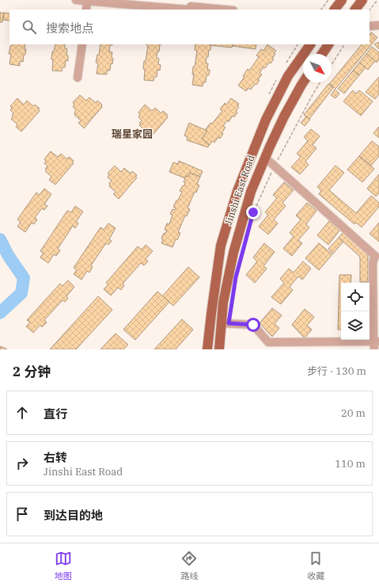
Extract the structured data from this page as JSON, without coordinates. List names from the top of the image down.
{
  "streets": {
    "main road": ["Jinshi East Road"]
  },
  "districts": ["瑞星家园"],
  "north": "bottom right",
  "page": {
    "search": "搜索地点",
    "heading": ["2 分钟", "步行 · 130 m"],
    "list": [
      ["直行", "20 m"],
      ["右转", "Jinshi East Road", "110 m"],
      "到达目的地"
    ],
    "nav": ["地图", "路线", "收藏"]
  }
}
